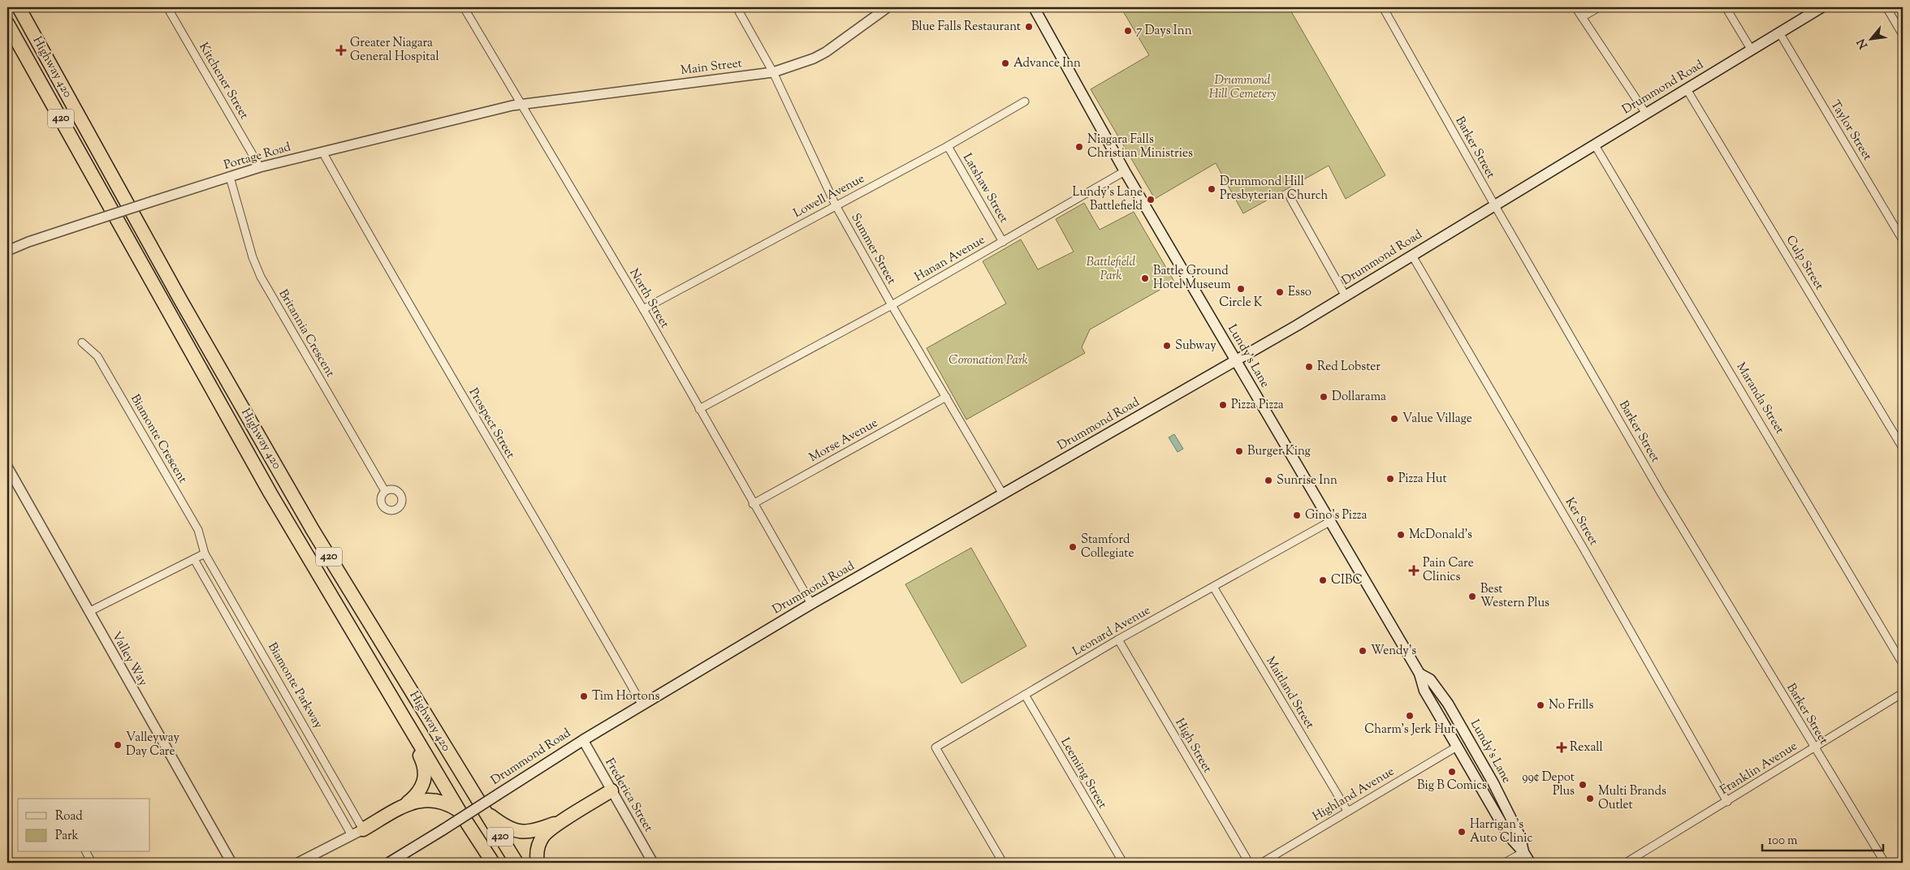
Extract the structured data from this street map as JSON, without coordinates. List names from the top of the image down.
{
  "streets": {
    "highway": ["Highway 420", "420"],
    "main road": ["Drummond Road", "Lundy's Lane"],
    "street": [
      "Main Street",
      "Kitchener Street",
      "Taylor Street",
      "Barker Street",
      "Portage Road",
      "Latshaw Street",
      "Lowell Avenue",
      "Summer Street",
      "Hanan Avenue",
      "Culp Street",
      "North Street",
      "Britannia Crescent",
      "Maranda Street",
      "Prospect Street",
      "Biamonte Crescent",
      "Morse Avenue",
      "Ker Street",
      "Leonard Avenue",
      "Valley Way",
      "Biamonte Parkway",
      "Maitland Street",
      "High Street",
      "Franklin Avenue",
      "Leeming Street",
      "Highland Avenue",
      "Frederica Street"
    ]
  },
  "crossings": [
    ["Main Street", "Portage Road"],
    ["Main Street", "Summer Street"],
    ["Main Street", "North Street"],
    ["Kitchener Street", "Portage Road"],
    ["Drummond Road", "Taylor Street"],
    ["Drummond Road", "Barker Street"],
    ["Drummond Road", "Summer Street"],
    ["Drummond Road", "Culp Street"],
    ["Drummond Road", "North Street"],
    ["Drummond Road", "Lundy's Lane"],
    ["Drummond Road", "Maranda Street"],
    ["Drummond Road", "Prospect Street"],
    ["Drummond Road", "Ker Street"],
    ["Drummond Road", "Frederica Street"],
    ["Barker Street", "Franklin Avenue"],
    ["Portage Road", "North Street"],
    ["Portage Road", "Britannia Crescent"],
    ["Portage Road", "Prospect Street"],
    ["Latshaw Street", "Lowell Avenue"],
    ["Latshaw Street", "Hanan Avenue"],
    ["Lowell Avenue", "Summer Street"],
    ["Lowell Avenue", "North Street"],
    ["Summer Street", "Hanan Avenue"],
    ["Summer Street", "Morse Avenue"],
    ["Hanan Avenue", "North Street"],
    ["Hanan Avenue", "Lundy's Lane"],
    ["North Street", "Morse Avenue"],
    ["Lundy's Lane", "Leonard Avenue"],
    ["Lundy's Lane", "Highland Avenue"],
    ["Biamonte Crescent", "Biamonte Parkway"],
    ["Ker Street", "Franklin Avenue"],
    ["Leonard Avenue", "Maitland Street"],
    ["Leonard Avenue", "High Street"],
    ["Leonard Avenue", "Leeming Street"],
    ["Maitland Street", "Highland Avenue"]
  ],
  "parks": ["Drummond Hill Cemetery", "Battlefield Park", "Coronation Park"],
  "places": {
    "other": [
      "Blue Falls Restaurant",
      "7 Days Inn",
      "Advance Inn",
      "Niagara Falls Christian Ministries",
      "Drummond Hill Presbyterian Church",
      "Lundy's Lane Battlefield",
      "Battle Ground Hotel Museum",
      "Circle K",
      "Esso",
      "Subway",
      "Red Lobster",
      "Dollarama",
      "Pizza Pizza",
      "Value Village",
      "Burger King",
      "Pizza Hut",
      "Sunrise Inn",
      "Gino's Pizza",
      "McDonald's",
      "Stamford Collegiate",
      "CIBC",
      "Best Western Plus",
      "Wendy's",
      "Tim Hortons",
      "No Frills",
      "Charm's Jerk Hut",
      "Valleyway Day Care",
      "Big B Comics",
      "99¢ Depot Plus",
      "Multi Brands Outlet",
      "Harrigan's Auto Clinic"
    ],
    "health": ["Greater Niagara General Hospital", "Pain Care Clinics", "Rexall"]
  },
  "legend": ["Road", "Park"],
  "scale_bar": "100 m",
  "north": "bottom left"
}
